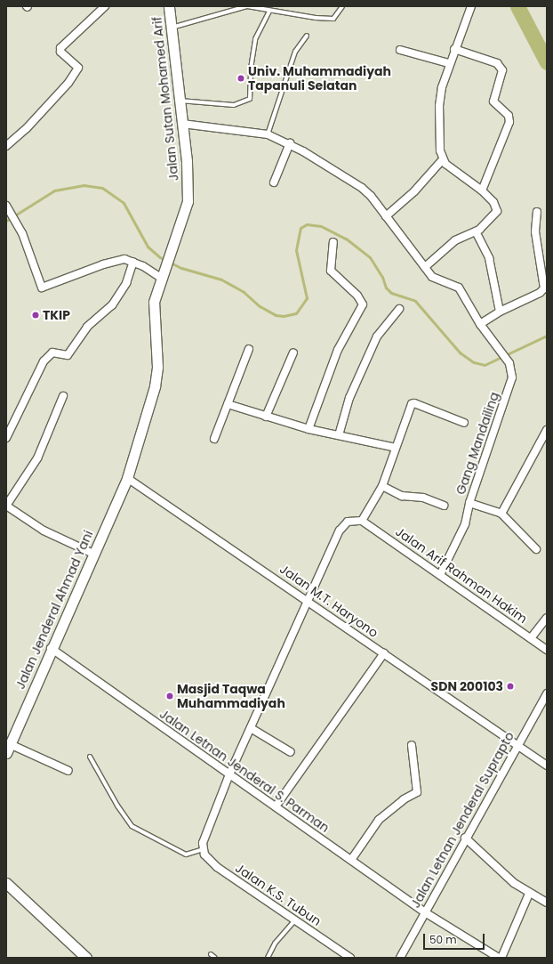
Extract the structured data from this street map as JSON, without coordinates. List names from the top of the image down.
{
  "streets": {
    "street": [
      "Jalan Sutan Mohamed Arif",
      "Gang Mandailing",
      "Jalan Arif Rahman Hakim",
      "Jalan M.T. Haryono",
      "Jalan Jenderal Ahmad Yani",
      "Jalan Letnan Jenderal S. Parman",
      "Jalan Letnan Jenderal Suprapto",
      "Jalan K.S. Tubun"
    ]
  },
  "crossings": [
    ["Jalan Sutan Mohamed Arif", "Gang Mandailing"],
    ["Jalan Sutan Mohamed Arif", "Jalan M.T. Haryono"],
    ["Jalan Sutan Mohamed Arif", "Jalan Jenderal Ahmad Yani"],
    ["Gang Mandailing", "Jalan Arif Rahman Hakim"],
    ["Jalan M.T. Haryono", "Jalan Jenderal Ahmad Yani"],
    ["Jalan M.T. Haryono", "Jalan Letnan Jenderal Suprapto"],
    ["Jalan Jenderal Ahmad Yani", "Jalan Letnan Jenderal S. Parman"],
    ["Jalan Letnan Jenderal S. Parman", "Jalan Letnan Jenderal Suprapto"]
  ],
  "places": [
    "Univ. Muhammadiyah Tapanuli Selatan",
    "TKIP",
    "SDN 200103",
    "Masjid Taqwa Muhammadiyah"
  ],
  "scale_bar": "50 m"
}
